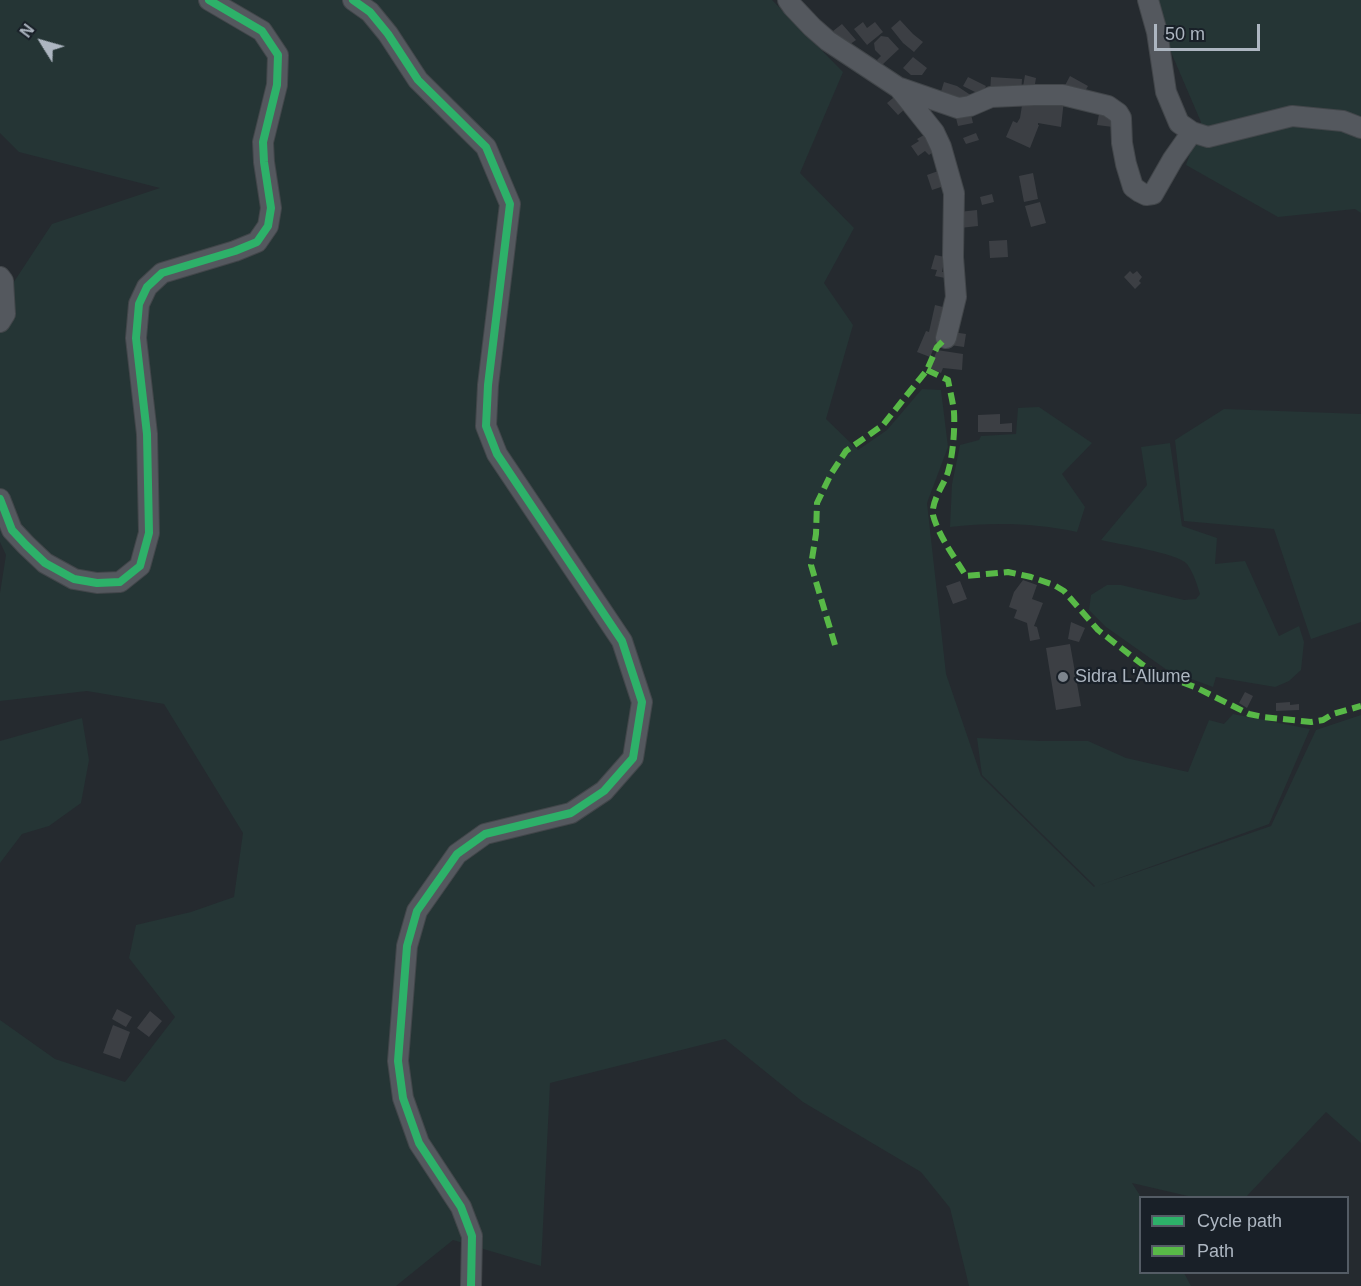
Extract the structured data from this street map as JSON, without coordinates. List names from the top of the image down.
{
  "places": ["Sidra L'Allume"],
  "legend": ["Cycle path", "Path"],
  "scale_bar": "50 m",
  "north": "top left"
}
